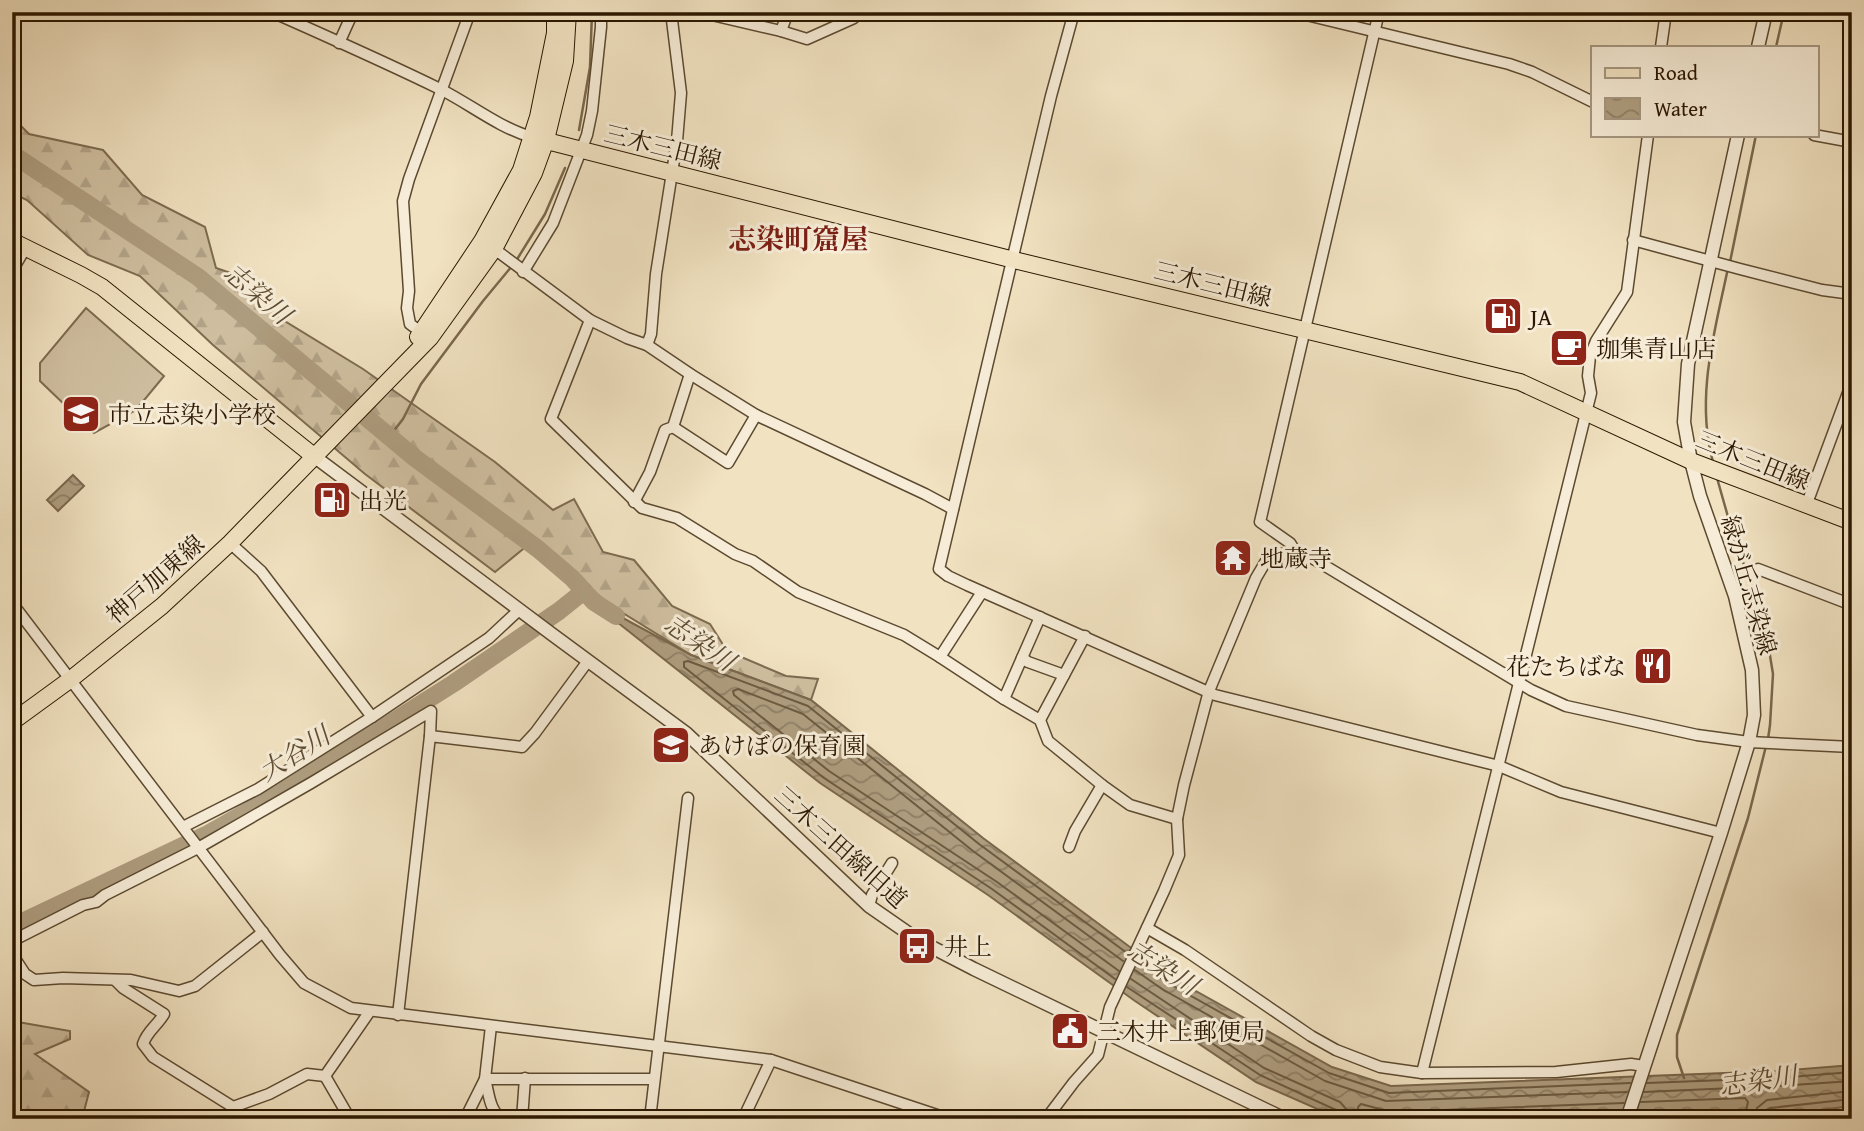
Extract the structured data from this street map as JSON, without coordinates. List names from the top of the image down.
{
  "streets": {
    "main road": ["三木三田線", "神戸加東線"],
    "street": ["緑が丘志染線", "三木三田線旧道"]
  },
  "crossings": [
    ["三木三田線", "緑が丘志染線"],
    ["神戸加東線", "三木三田線旧道"]
  ],
  "districts": ["志染町窟屋"],
  "water": ["志染川", "大谷川"],
  "places": {
    "fuel station": ["JA", "出光"],
    "cafe": ["珈集青山店"],
    "school or university": ["市立志染小学校", "あけぼの保育園"],
    "temple": ["地蔵寺"],
    "restaurant": ["花たちばな"],
    "bus stop": ["井上"],
    "public building": ["三木井上郵便局"]
  },
  "legend": ["Road", "Water"]
}
